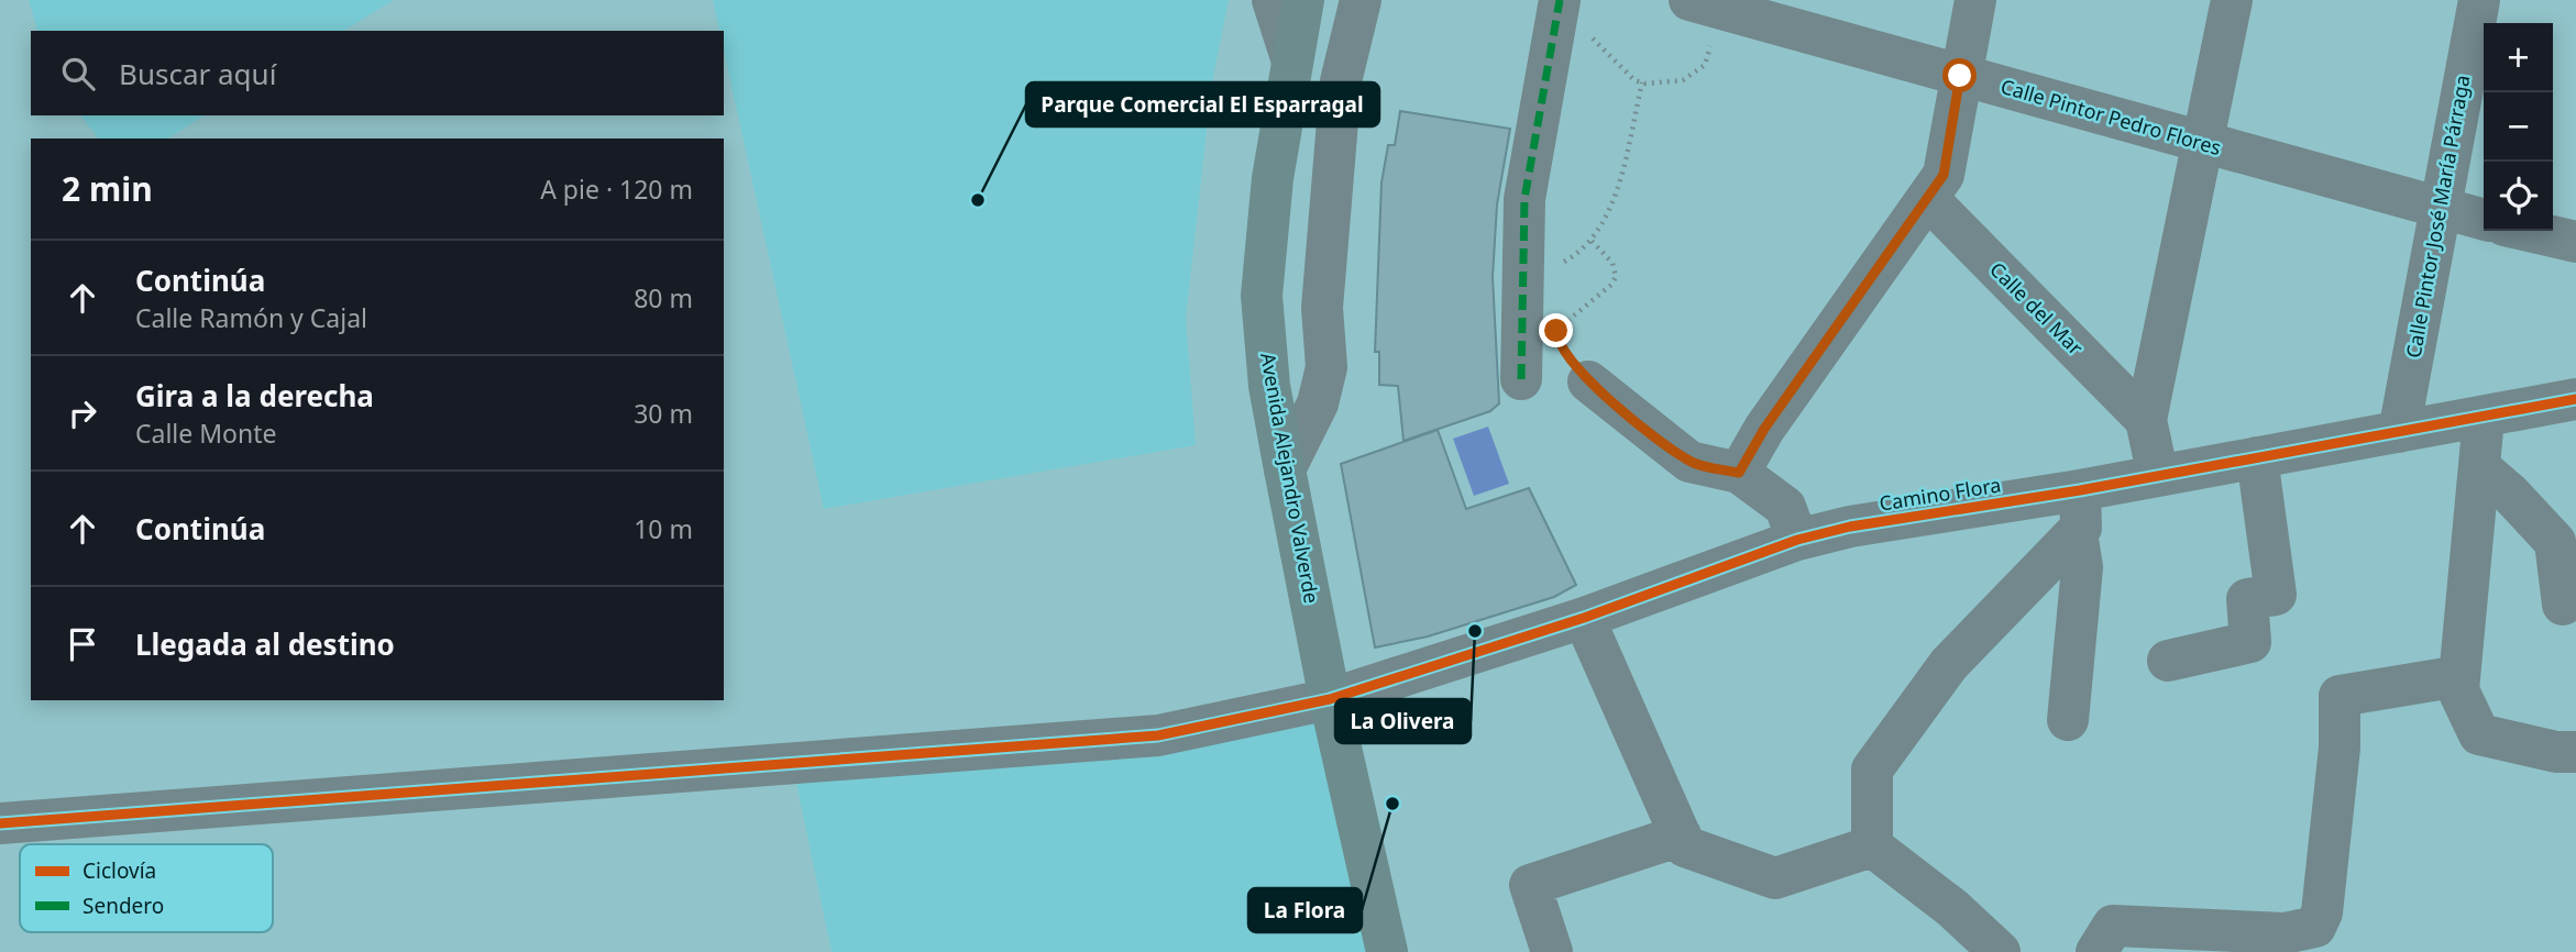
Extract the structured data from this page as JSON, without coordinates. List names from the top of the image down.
{
  "streets": {
    "main road": ["Avenida Alejandro Valverde"],
    "street": [
      "Calle Pintor Pedro Flores",
      "Calle Pintor José María Párraga",
      "Calle del Mar",
      "Camino Flora"
    ]
  },
  "crossings": [
    ["Calle Pintor Pedro Flores", "Calle Pintor José María Párraga"],
    ["Calle Pintor José María Párraga", "Camino Flora"],
    ["Avenida Alejandro Valverde", "Camino Flora"]
  ],
  "places": ["Parque Comercial El Esparragal", "La Olivera", "La Flora"],
  "legend": ["Ciclovía", "Sendero"],
  "page": {
    "map_buttons": ["+", "−"],
    "search": "Buscar aquí",
    "heading": ["2 min", "A pie · 120 m"],
    "list": [
      ["Continúa", "Calle Ramón y Cajal", "80 m"],
      ["Gira a la derecha", "Calle Monte", "30 m"],
      ["Continúa", "10 m"],
      "Llegada al destino"
    ]
  }
}
